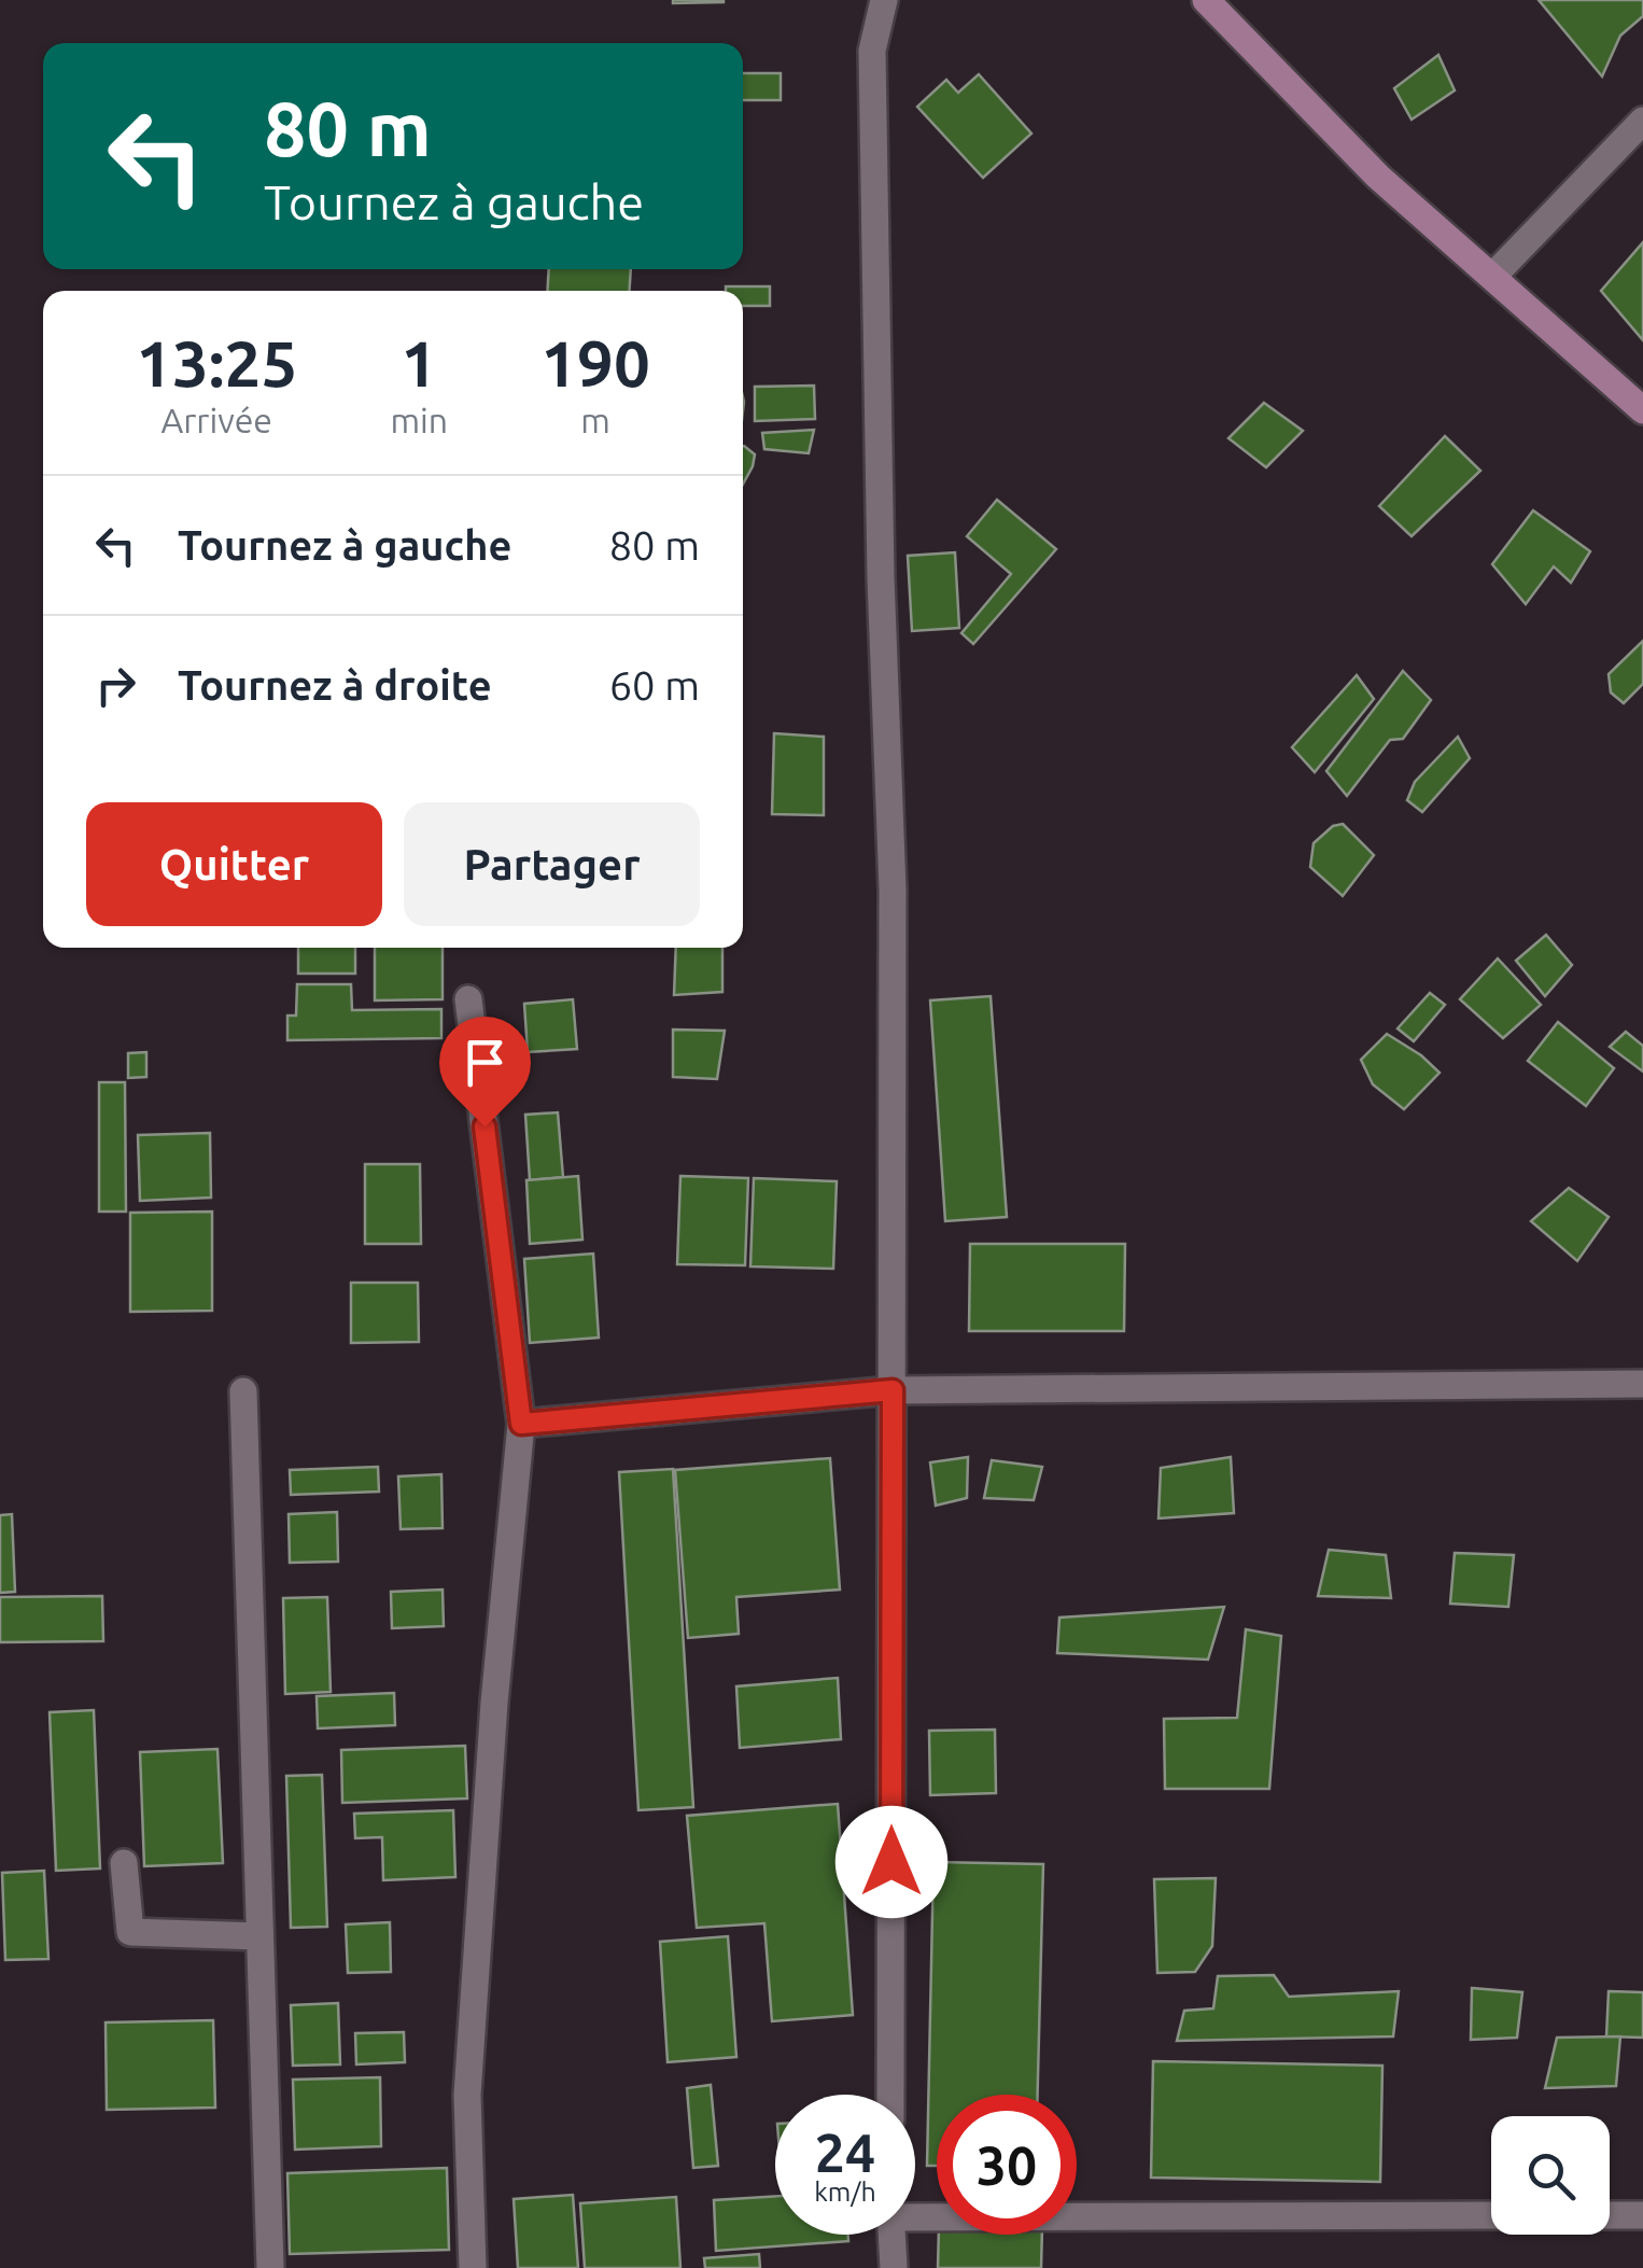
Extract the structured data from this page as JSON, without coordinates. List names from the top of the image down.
{
  "page": {
    "turn": ["80 m", "Tournez à gauche"],
    "eta": [
      "13:25",
      "Arrivée",
      "1",
      "min",
      "190",
      "m"
    ],
    "list": [
      {
        "name": "Tournez à gauche",
        "value": "80 m"
      },
      {
        "name": "Tournez à droite",
        "value": "60 m"
      }
    ],
    "buttons": ["Quitter", "Partager"],
    "speed": "24 km/h",
    "limit": "30"
  }
}
